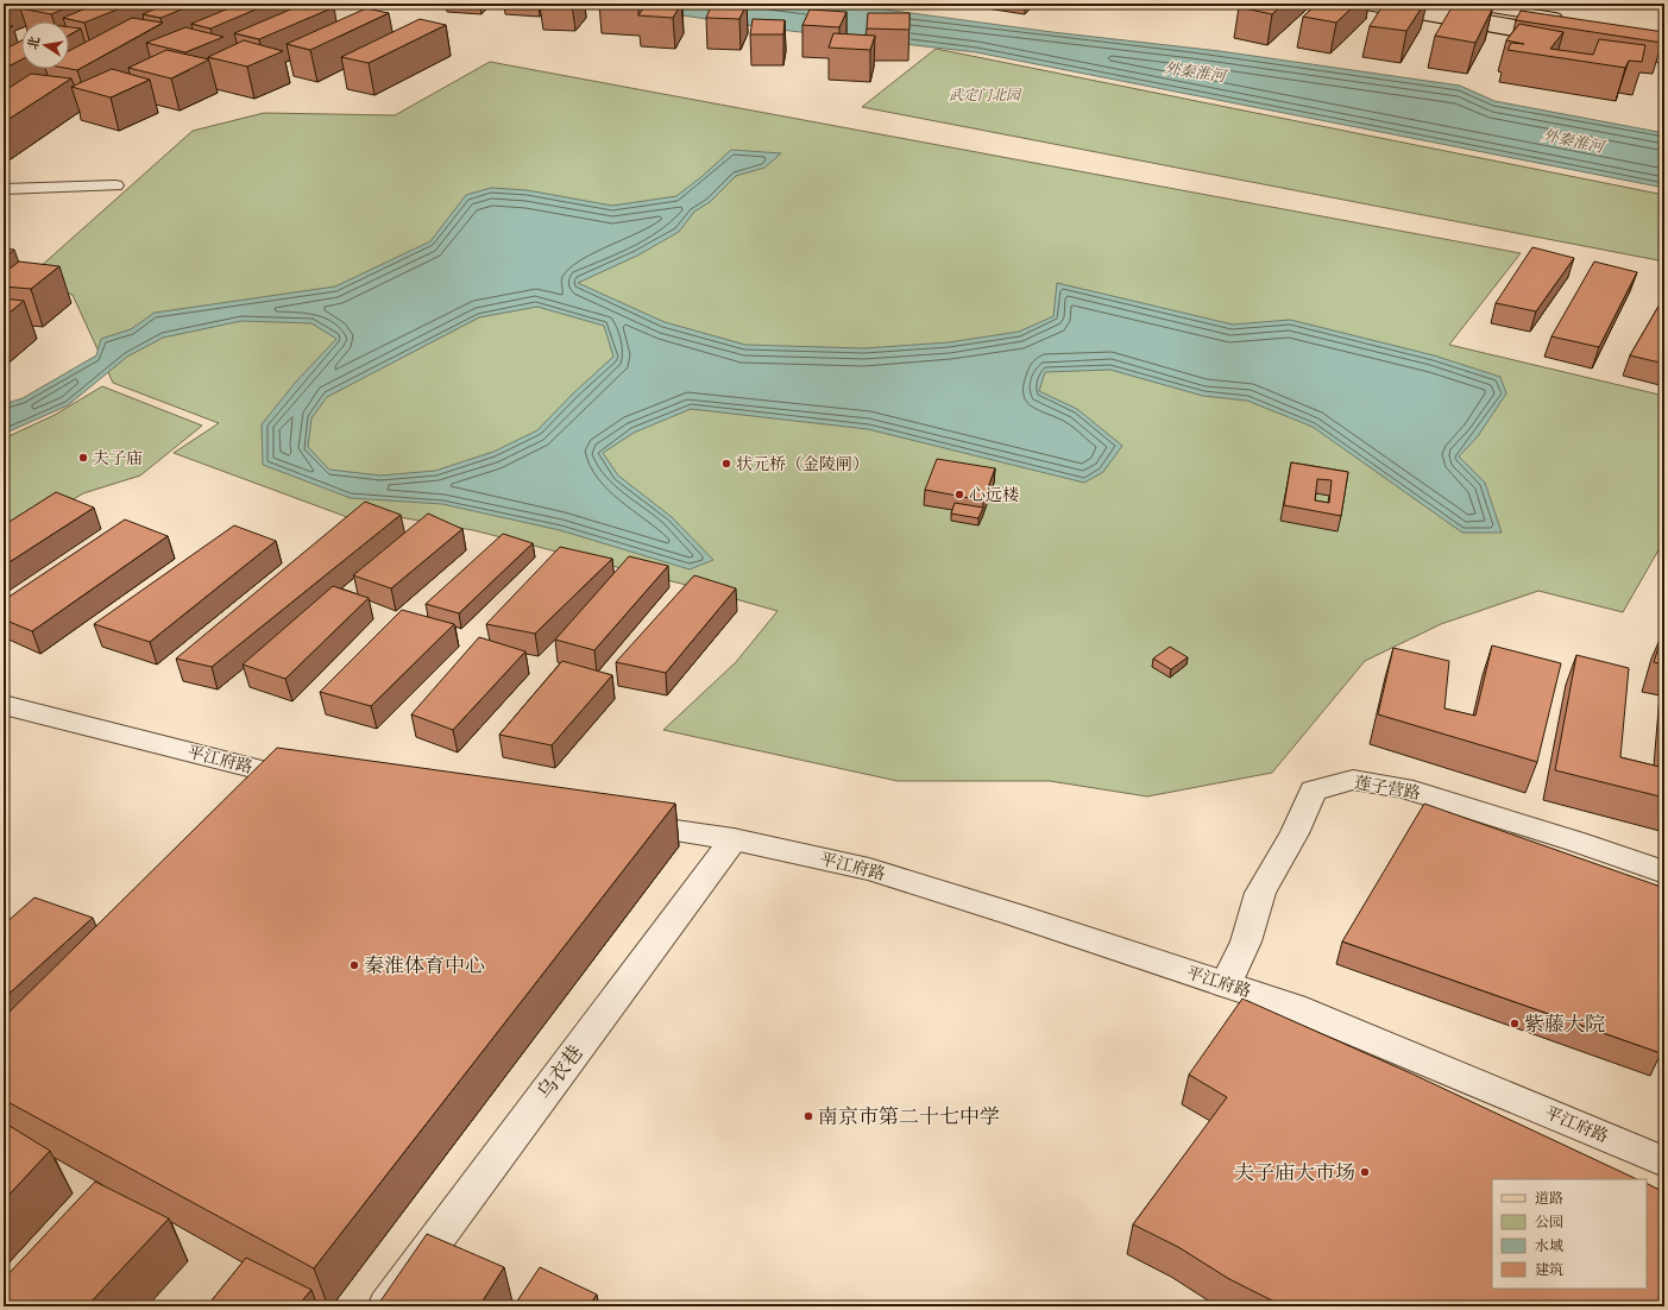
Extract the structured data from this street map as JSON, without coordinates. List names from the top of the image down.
{
  "streets": {
    "street": ["平江府路", "莲子营路", "乌衣巷"]
  },
  "crossings": [
    ["平江府路", "莲子营路"],
    ["平江府路", "乌衣巷"]
  ],
  "water": ["外秦淮河"],
  "parks": ["武定门北园"],
  "places": [
    "夫子庙",
    "状元桥（金陵闸）",
    "心远楼",
    "秦淮体育中心",
    "紫藤大院",
    "南京市第二十七中学",
    "夫子庙大市场"
  ],
  "legend": [
    "道路",
    "公园",
    "水域",
    "建筑"
  ],
  "north": "left"
}
